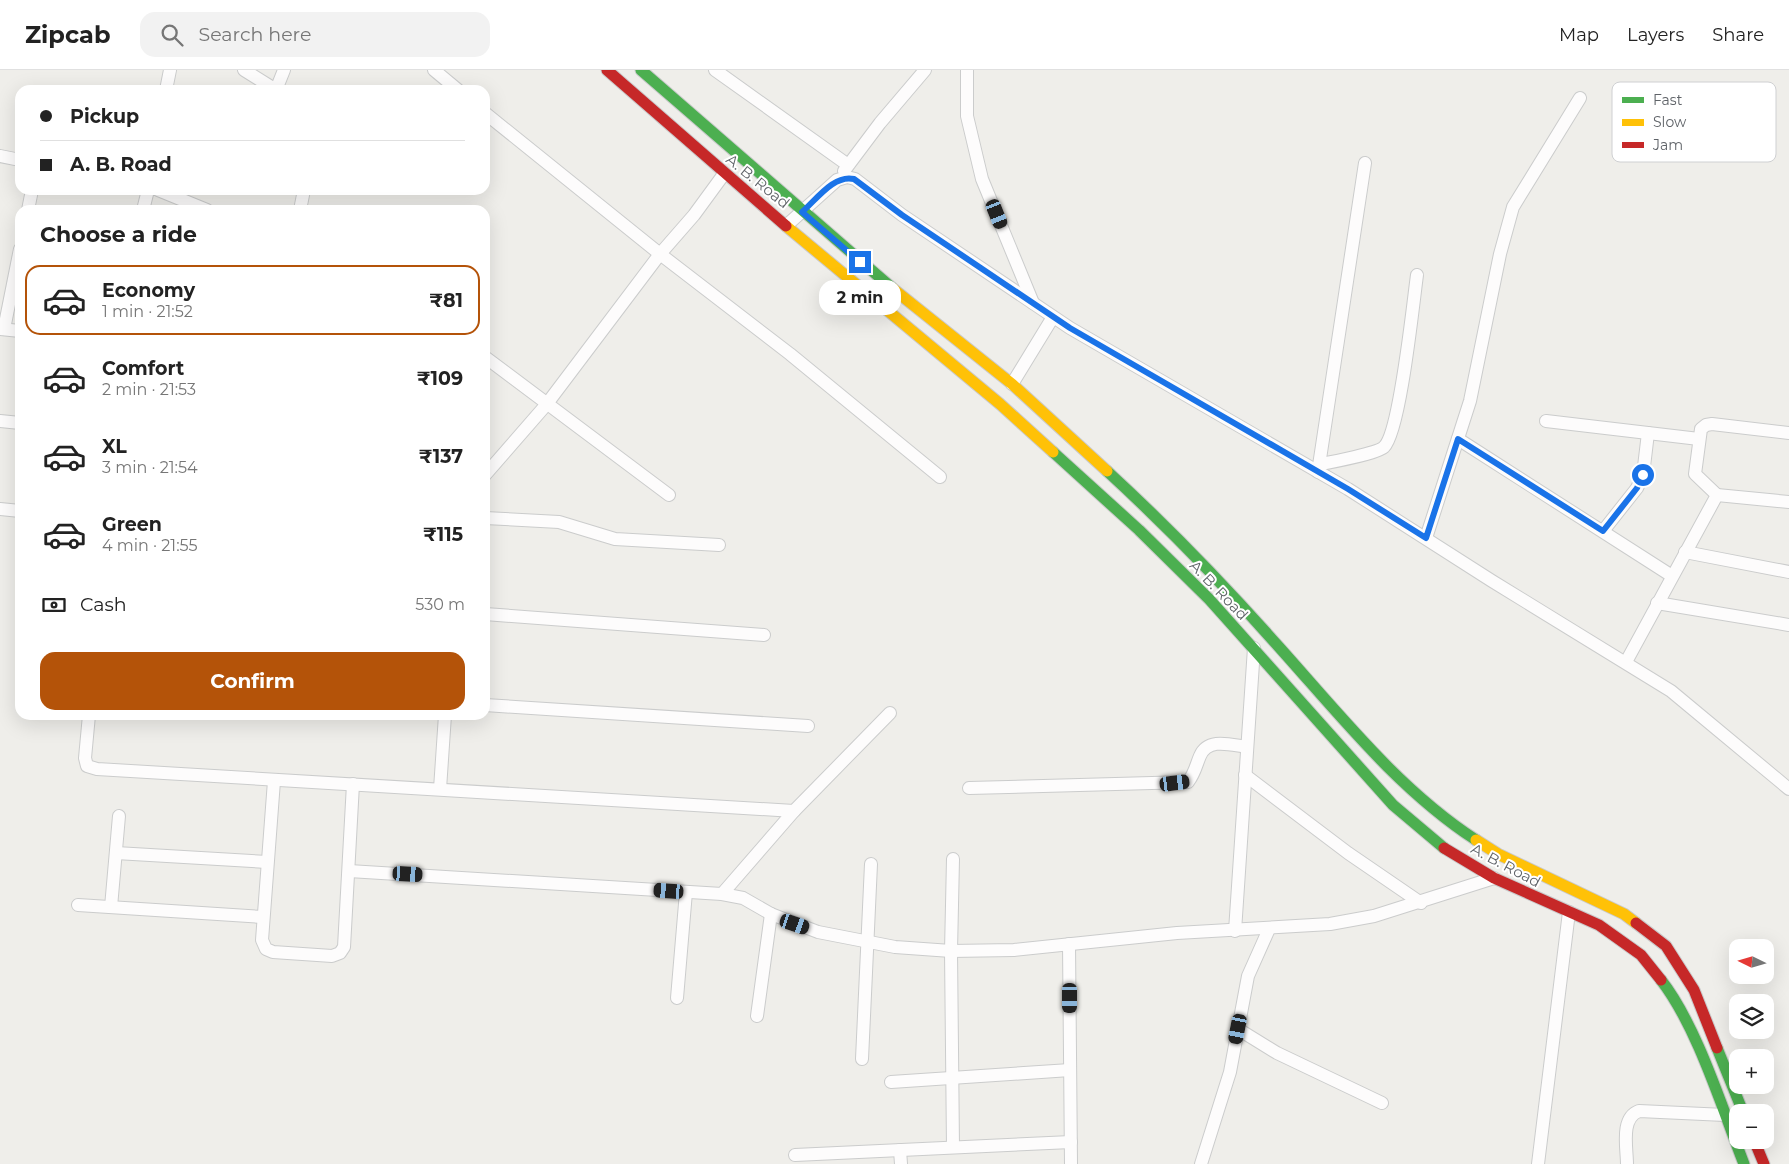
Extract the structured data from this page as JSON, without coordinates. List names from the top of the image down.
{
  "streets": {
    "main road": ["A. B. Road"]
  },
  "legend": ["Fast", "Slow", "Jam"],
  "north": "left",
  "page": {
    "header": "Zipcab",
    "search": "Search here",
    "nav": ["Map", "Layers", "Share"],
    "banner": ["Pickup", "A. B. Road"],
    "heading": "Choose a ride",
    "list": [
      {
        "name": "Economy",
        "note": "1 min · 21:52",
        "value": "₹81"
      },
      {
        "name": "Comfort",
        "note": "2 min · 21:53",
        "value": "₹109"
      },
      {
        "name": "XL",
        "note": "3 min · 21:54",
        "value": "₹137"
      },
      {
        "name": "Green",
        "note": "4 min · 21:55",
        "value": "₹115"
      }
    ],
    "bubble": "2 min",
    "pay": ["Cash", "530 m"],
    "buttons": "Confirm",
    "map_buttons": ["+", "−"]
  }
}
